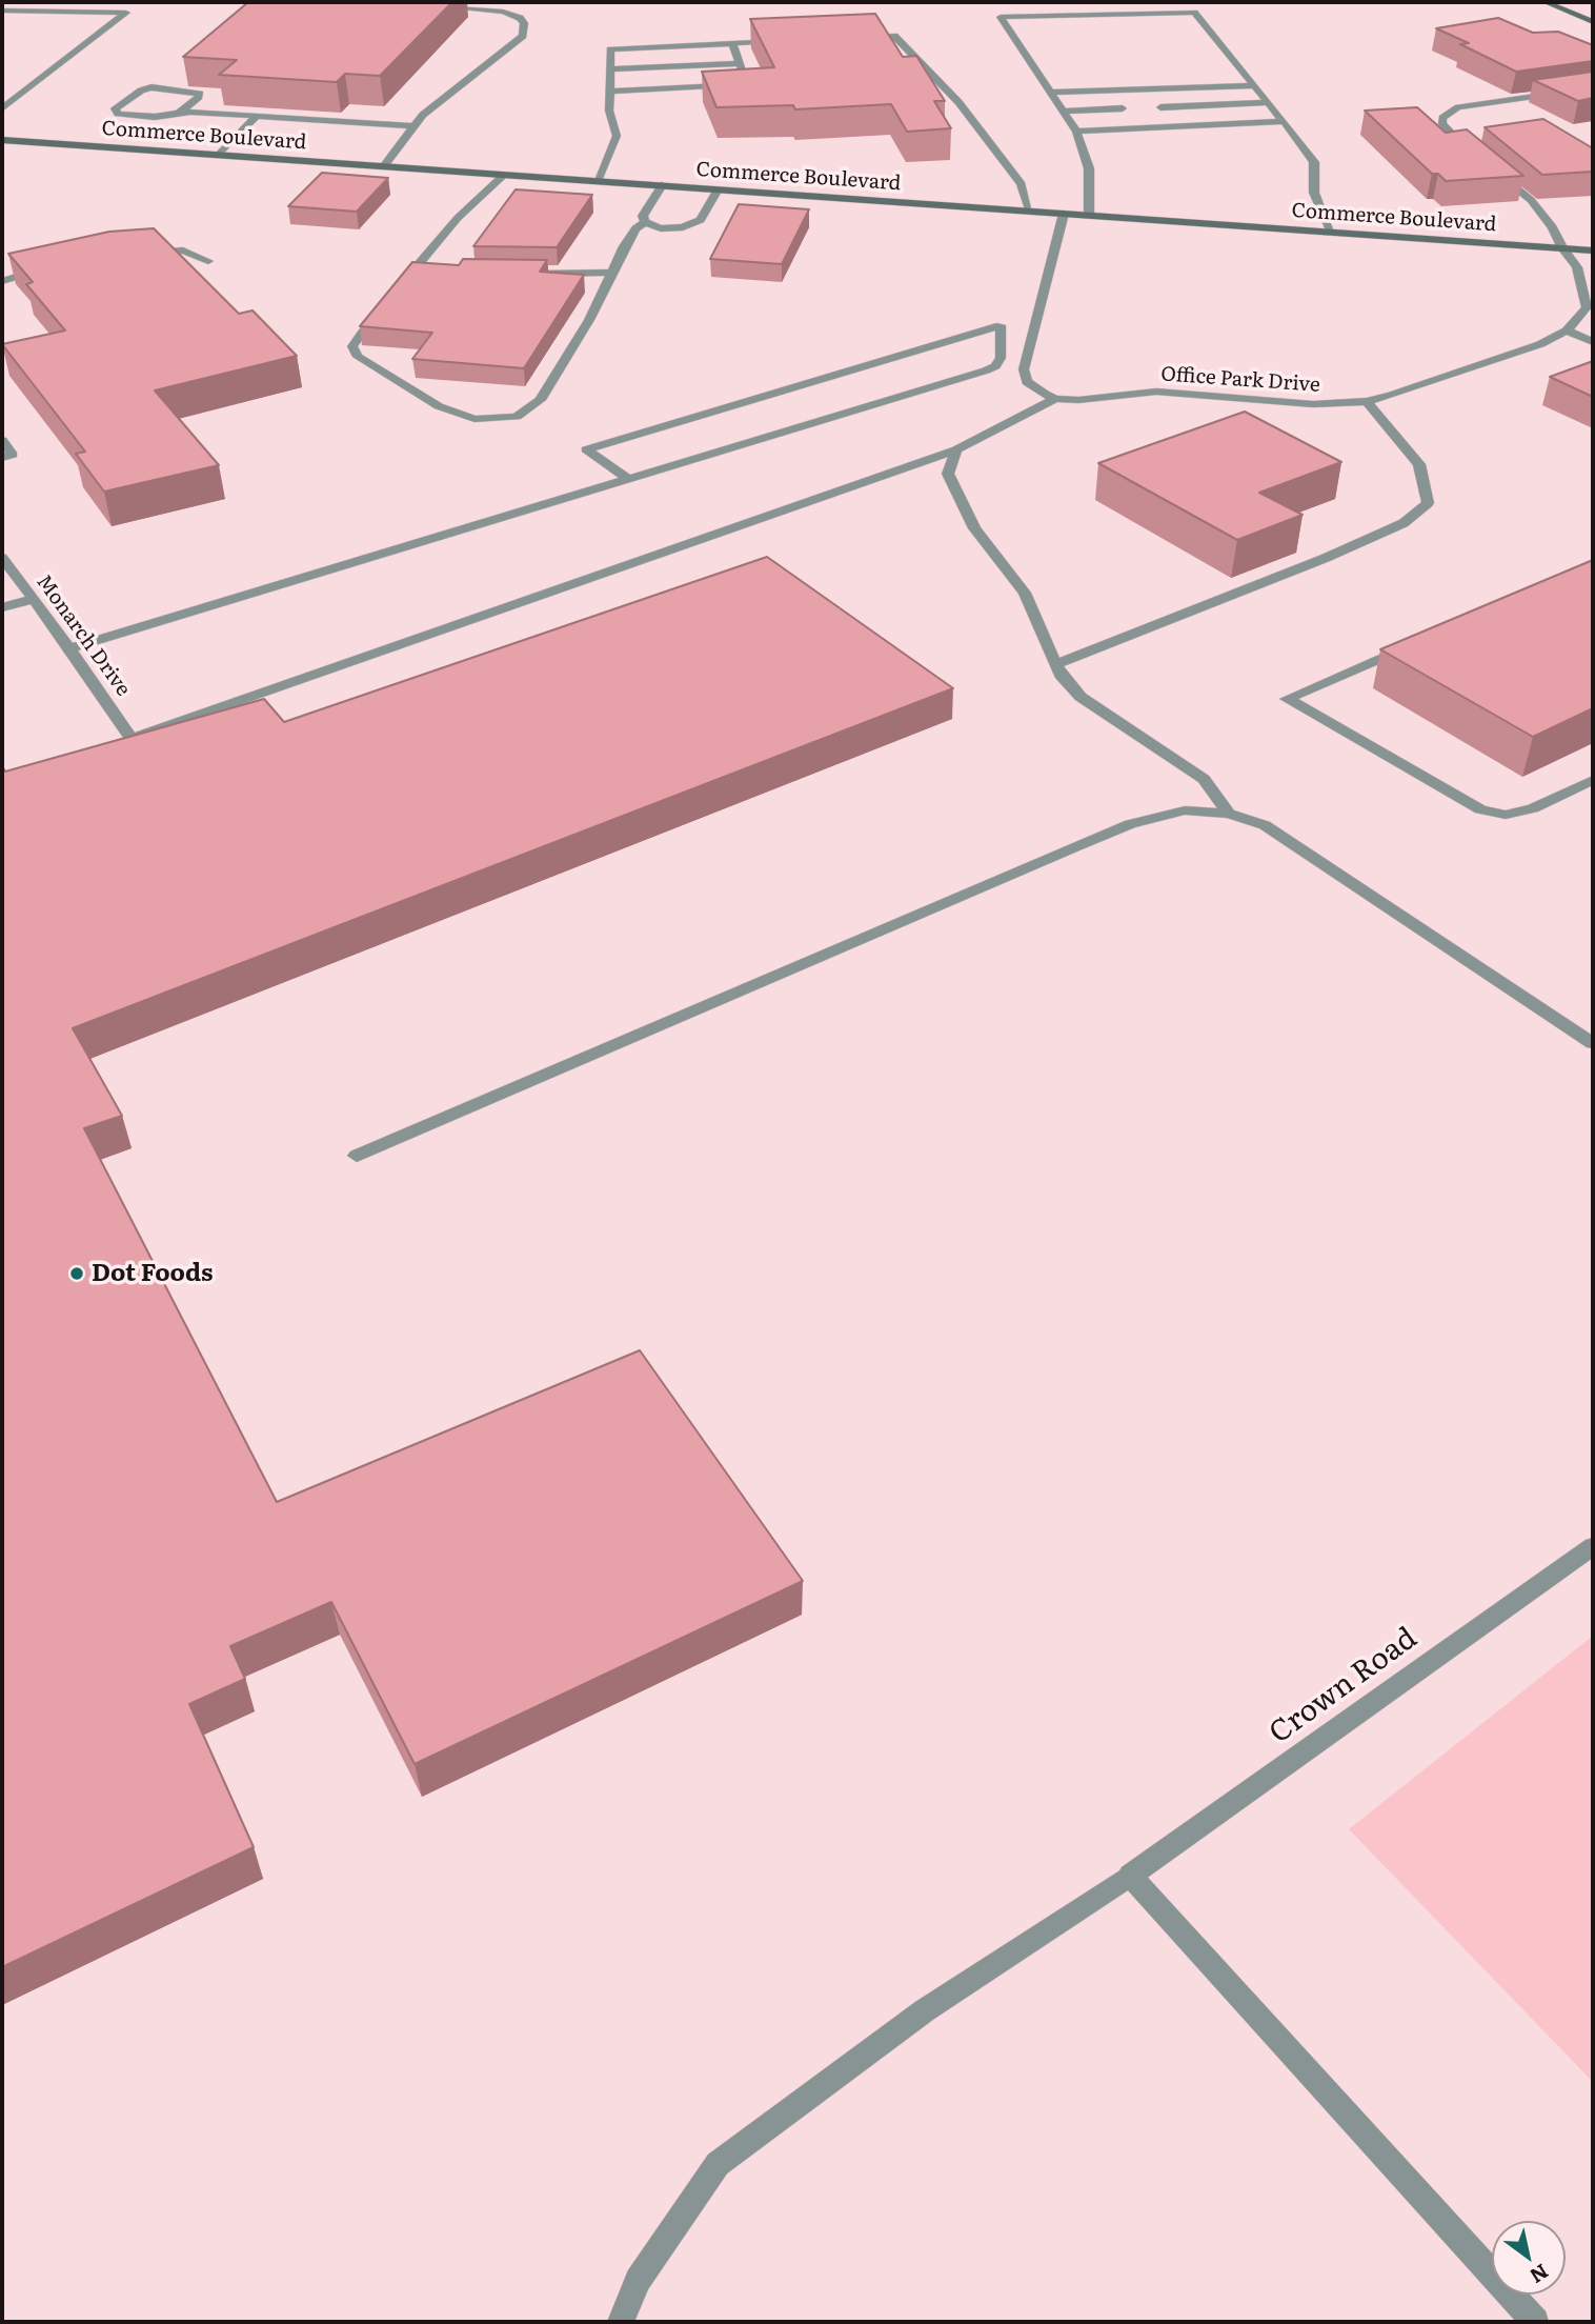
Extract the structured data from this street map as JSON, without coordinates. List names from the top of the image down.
{
  "streets": {
    "street": [
      "Commerce Boulevard",
      "Office Park Drive",
      "Monarch Drive",
      "Crown Road"
    ]
  },
  "places": ["Dot Foods"],
  "north": "bottom right"
}
